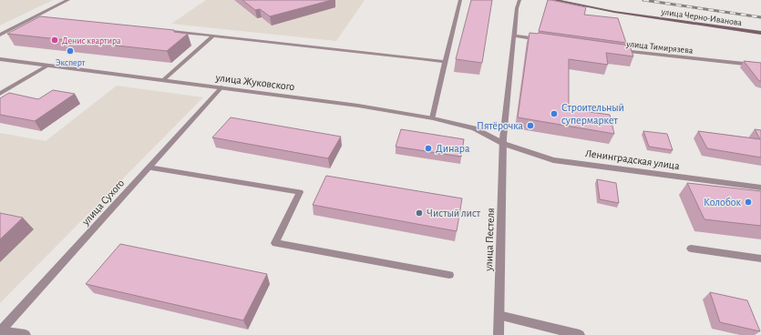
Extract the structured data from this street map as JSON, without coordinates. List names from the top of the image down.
{
  "streets": {
    "main road": ["улица Черно-Иванова"],
    "street": [
      "улица Тимирязева",
      "улица Жуковского",
      "Ленинградская улица",
      "улица Сухого",
      "улица Пестеля"
    ]
  },
  "crossings": [
    ["улица Жуковского", "Ленинградская улица"],
    ["улица Жуковского", "улица Сухого"],
    ["улица Жуковского", "улица Пестеля"],
    ["Ленинградская улица", "улица Пестеля"]
  ],
  "places": [
    "Денис квартира",
    "Эксперт",
    "Строительный супермаркет",
    "Пятёрочка",
    "Динара",
    "Колобок",
    "Чистый лист"
  ]
}
